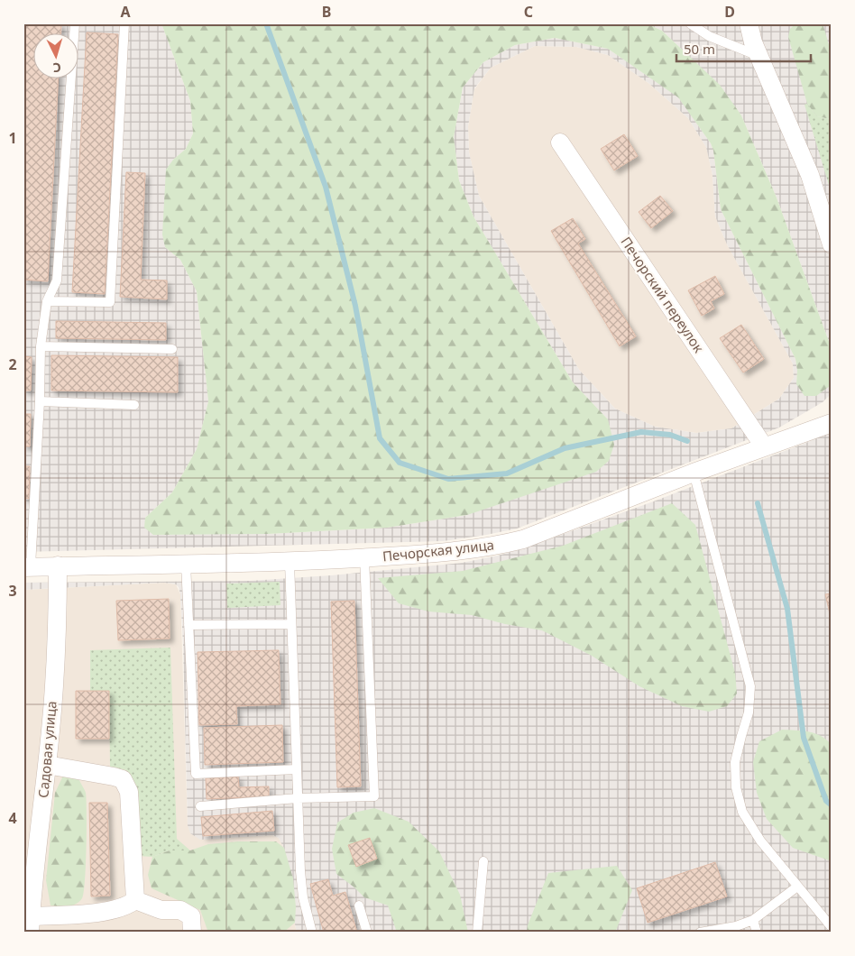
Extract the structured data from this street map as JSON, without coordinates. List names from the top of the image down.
{
  "streets": {
    "street": ["Печорский переулок", "Печорская улица", "Садовая улица"]
  },
  "crossings": [
    ["Печорский переулок", "Печорская улица"],
    ["Печорская улица", "Садовая улица"]
  ],
  "scale_bar": "50 m",
  "north": "bottom",
  "grid": {
    "columns": [
      "A",
      "B",
      "C",
      "D"
    ],
    "rows": [
      "1",
      "2",
      "3",
      "4"
    ]
  }
}
